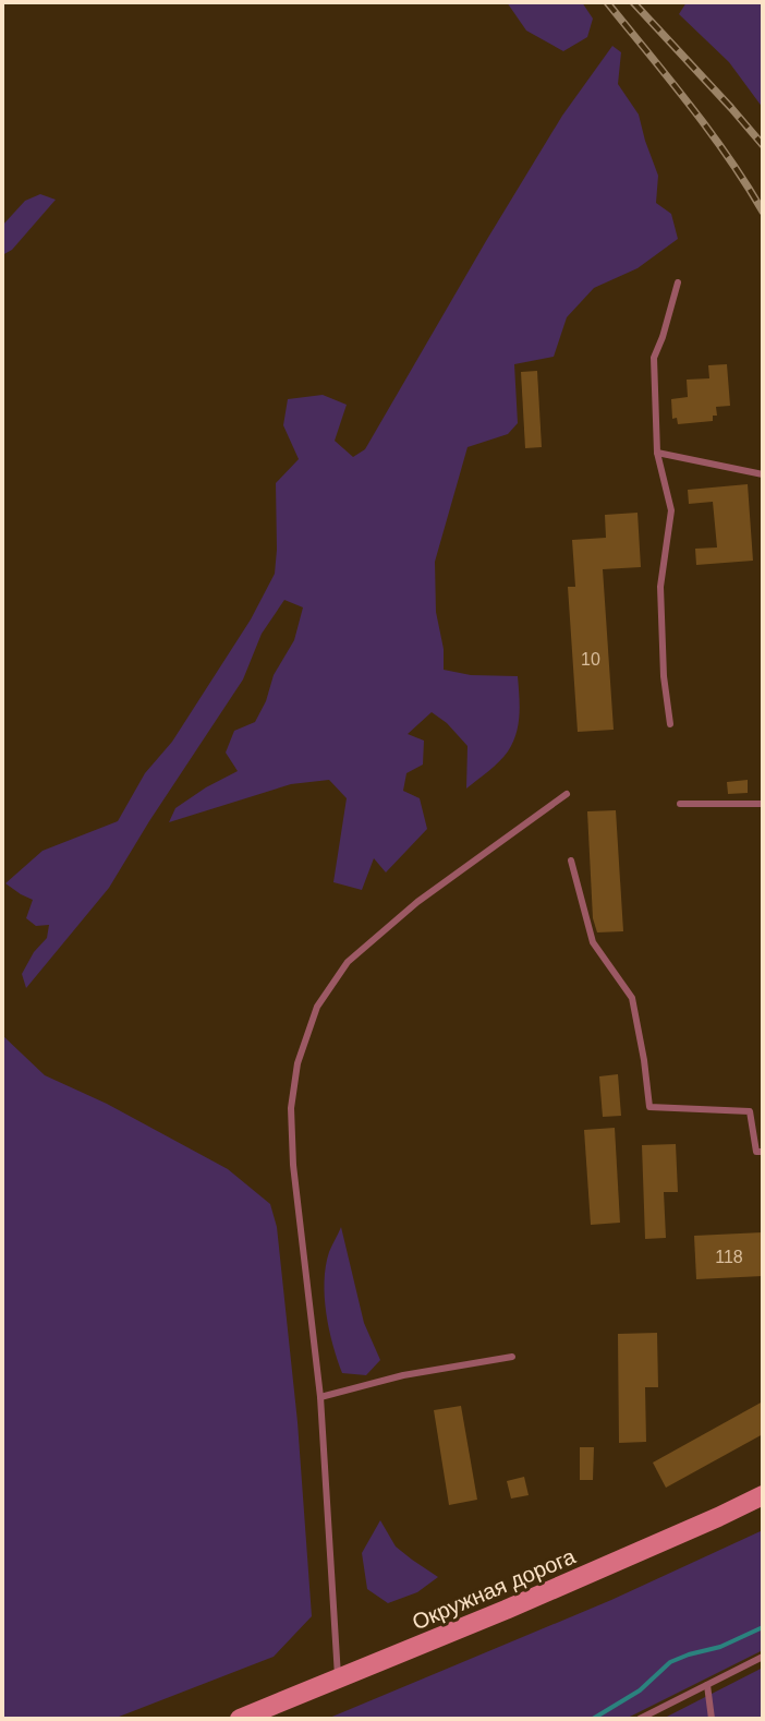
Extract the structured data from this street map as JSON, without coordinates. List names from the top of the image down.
{
  "streets": {
    "main road": ["Окружная дорога"]
  },
  "house_numbers": ["10", "118"]
}
